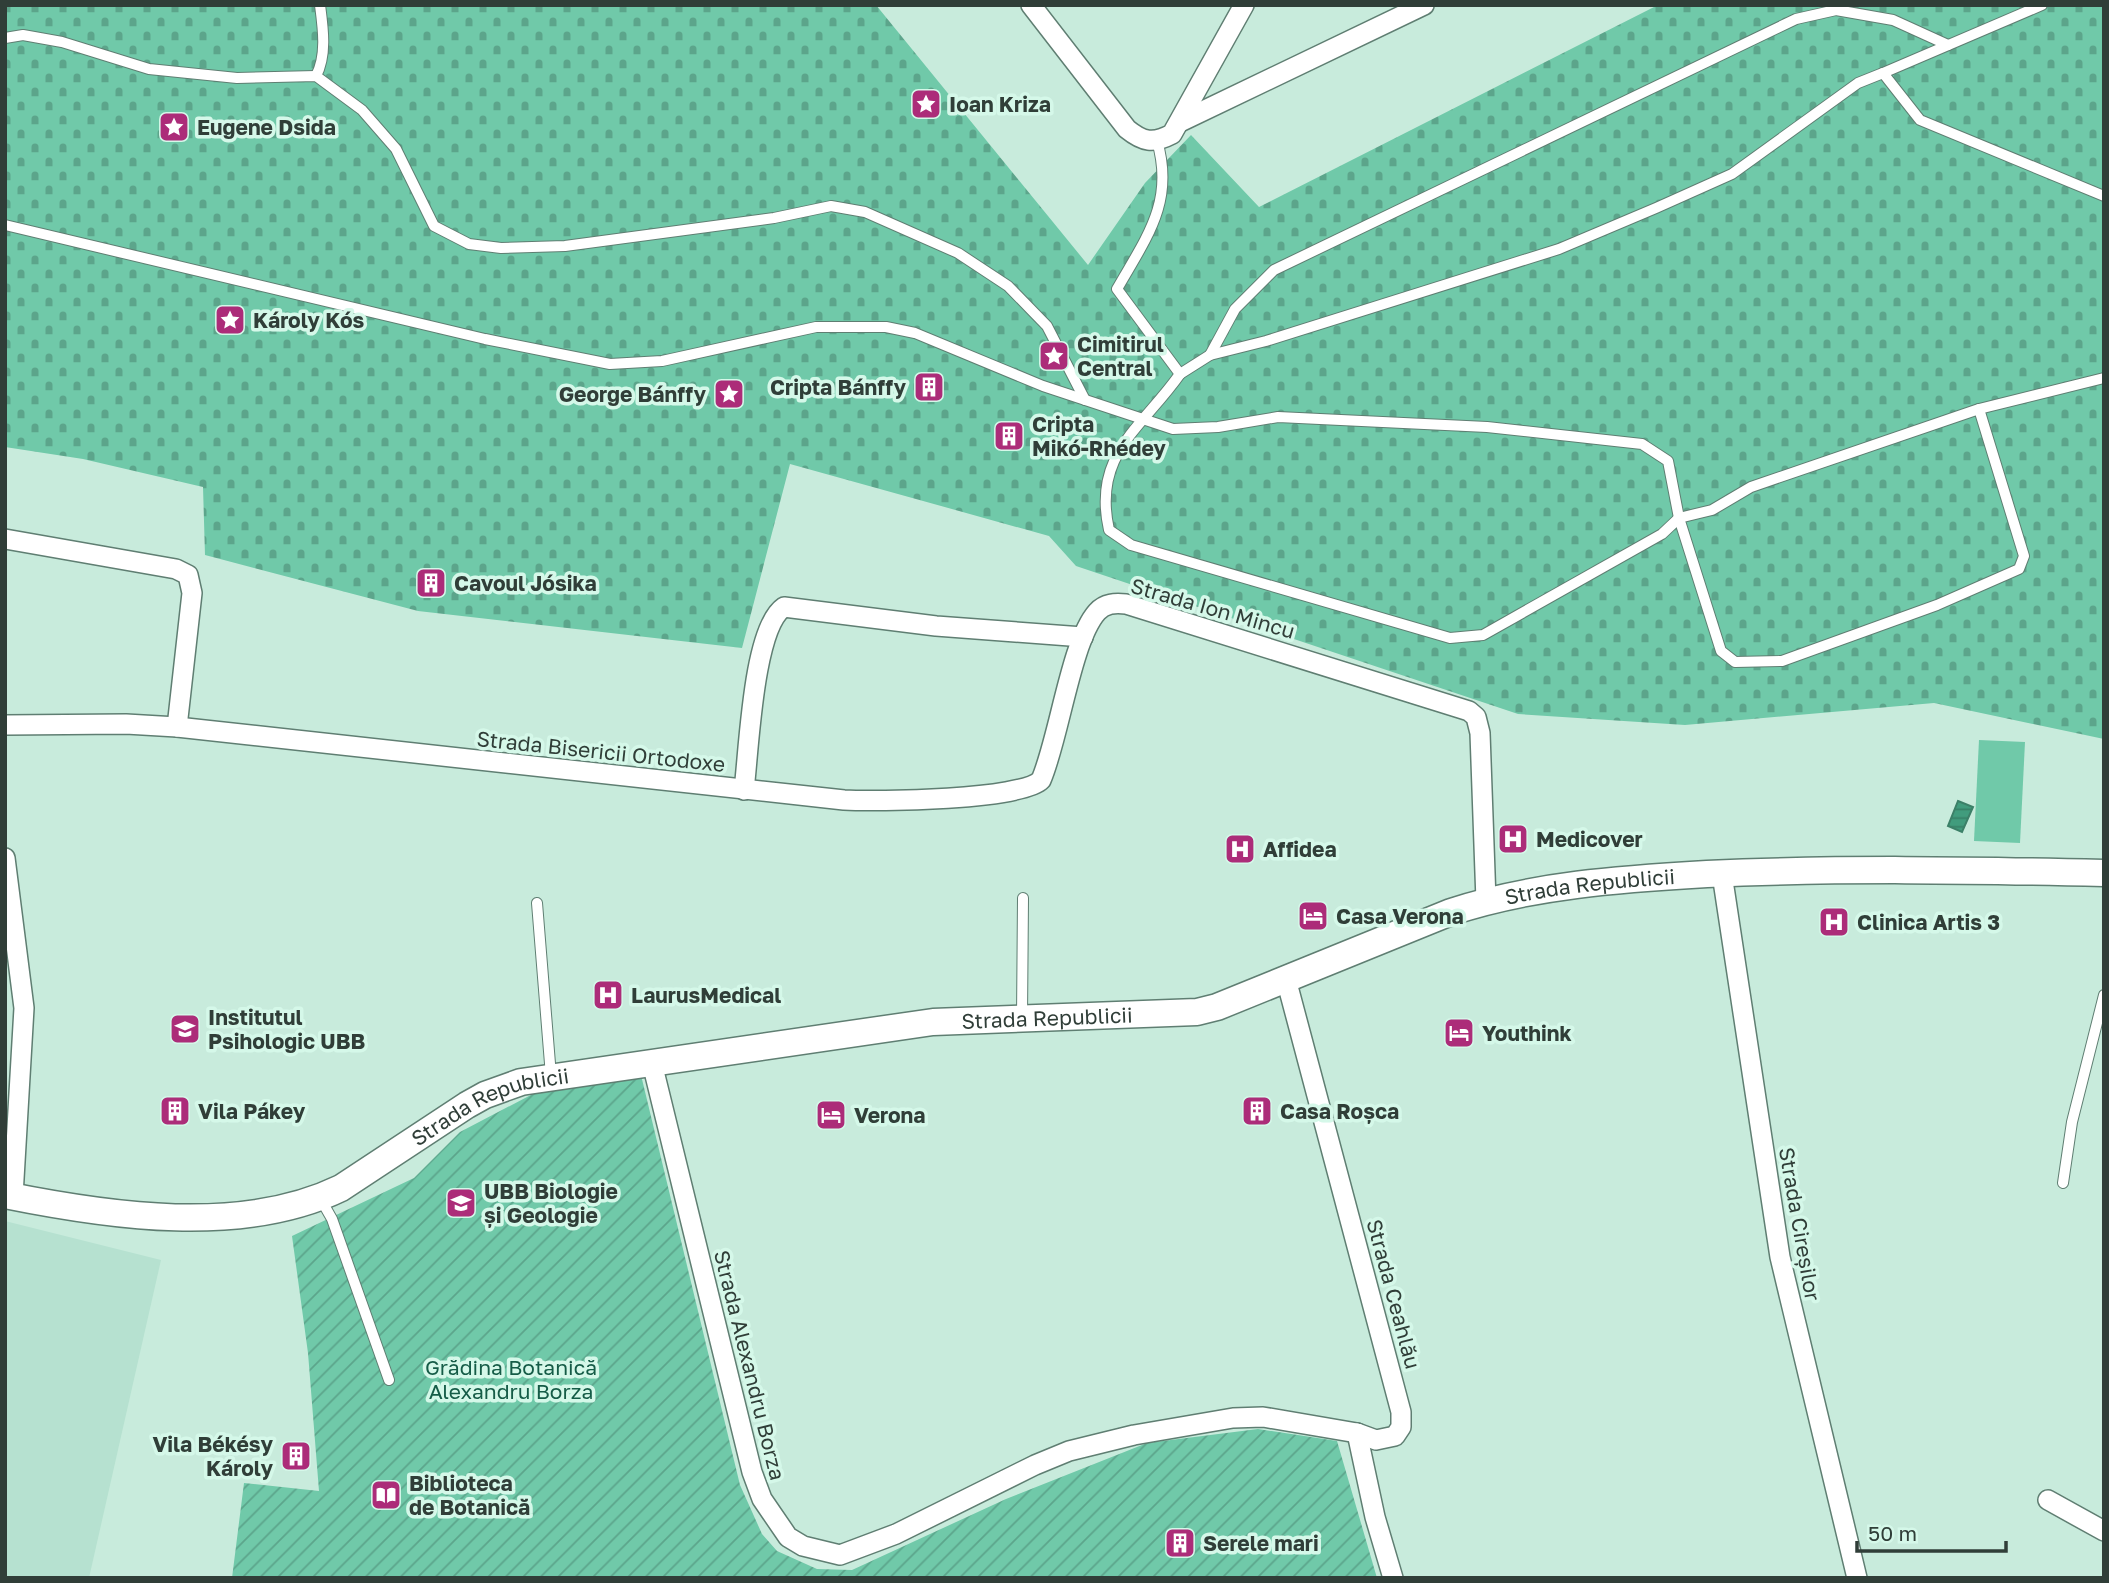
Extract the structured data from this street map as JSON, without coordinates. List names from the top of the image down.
{
  "streets": {
    "street": [
      "Strada Ion Mincu",
      "Strada Bisericii Ortodoxe",
      "Strada Republicii",
      "Strada Cireșilor",
      "Strada Ceahlău",
      "Strada Alexandru Borza"
    ]
  },
  "crossings": [
    ["Strada Ion Mincu", "Strada Bisericii Ortodoxe"],
    ["Strada Ion Mincu", "Strada Republicii"],
    ["Strada Republicii", "Strada Cireșilor"],
    ["Strada Republicii", "Strada Ceahlău"],
    ["Strada Republicii", "Strada Alexandru Borza"],
    ["Strada Ceahlău", "Strada Alexandru Borza"]
  ],
  "parks": ["Grădina Botanică Alexandru Borza"],
  "places": {
    "place": [
      "Ioan Kriza",
      "Eugene Dsida",
      "Károly Kós",
      "Cimitirul Central",
      "George Bánffy"
    ],
    "building": [
      "Cripta Bánffy",
      "Cripta Mikó-Rhédey",
      "Cavoul Jósika",
      "Vila Pákey",
      "Casa Roșca",
      "Vila Békésy Károly",
      "Serele mari"
    ],
    "hospital": [
      "Medicover",
      "Affidea",
      "Clinica Artis 3",
      "LaurusMedical"
    ],
    "hotel": ["Casa Verona", "Youthink", "Verona"],
    "school or university": ["Institutul Psihologic UBB", "UBB Biologie și Geologie"],
    "library": ["Biblioteca de Botanică"]
  },
  "scale_bar": "50 m"
}
